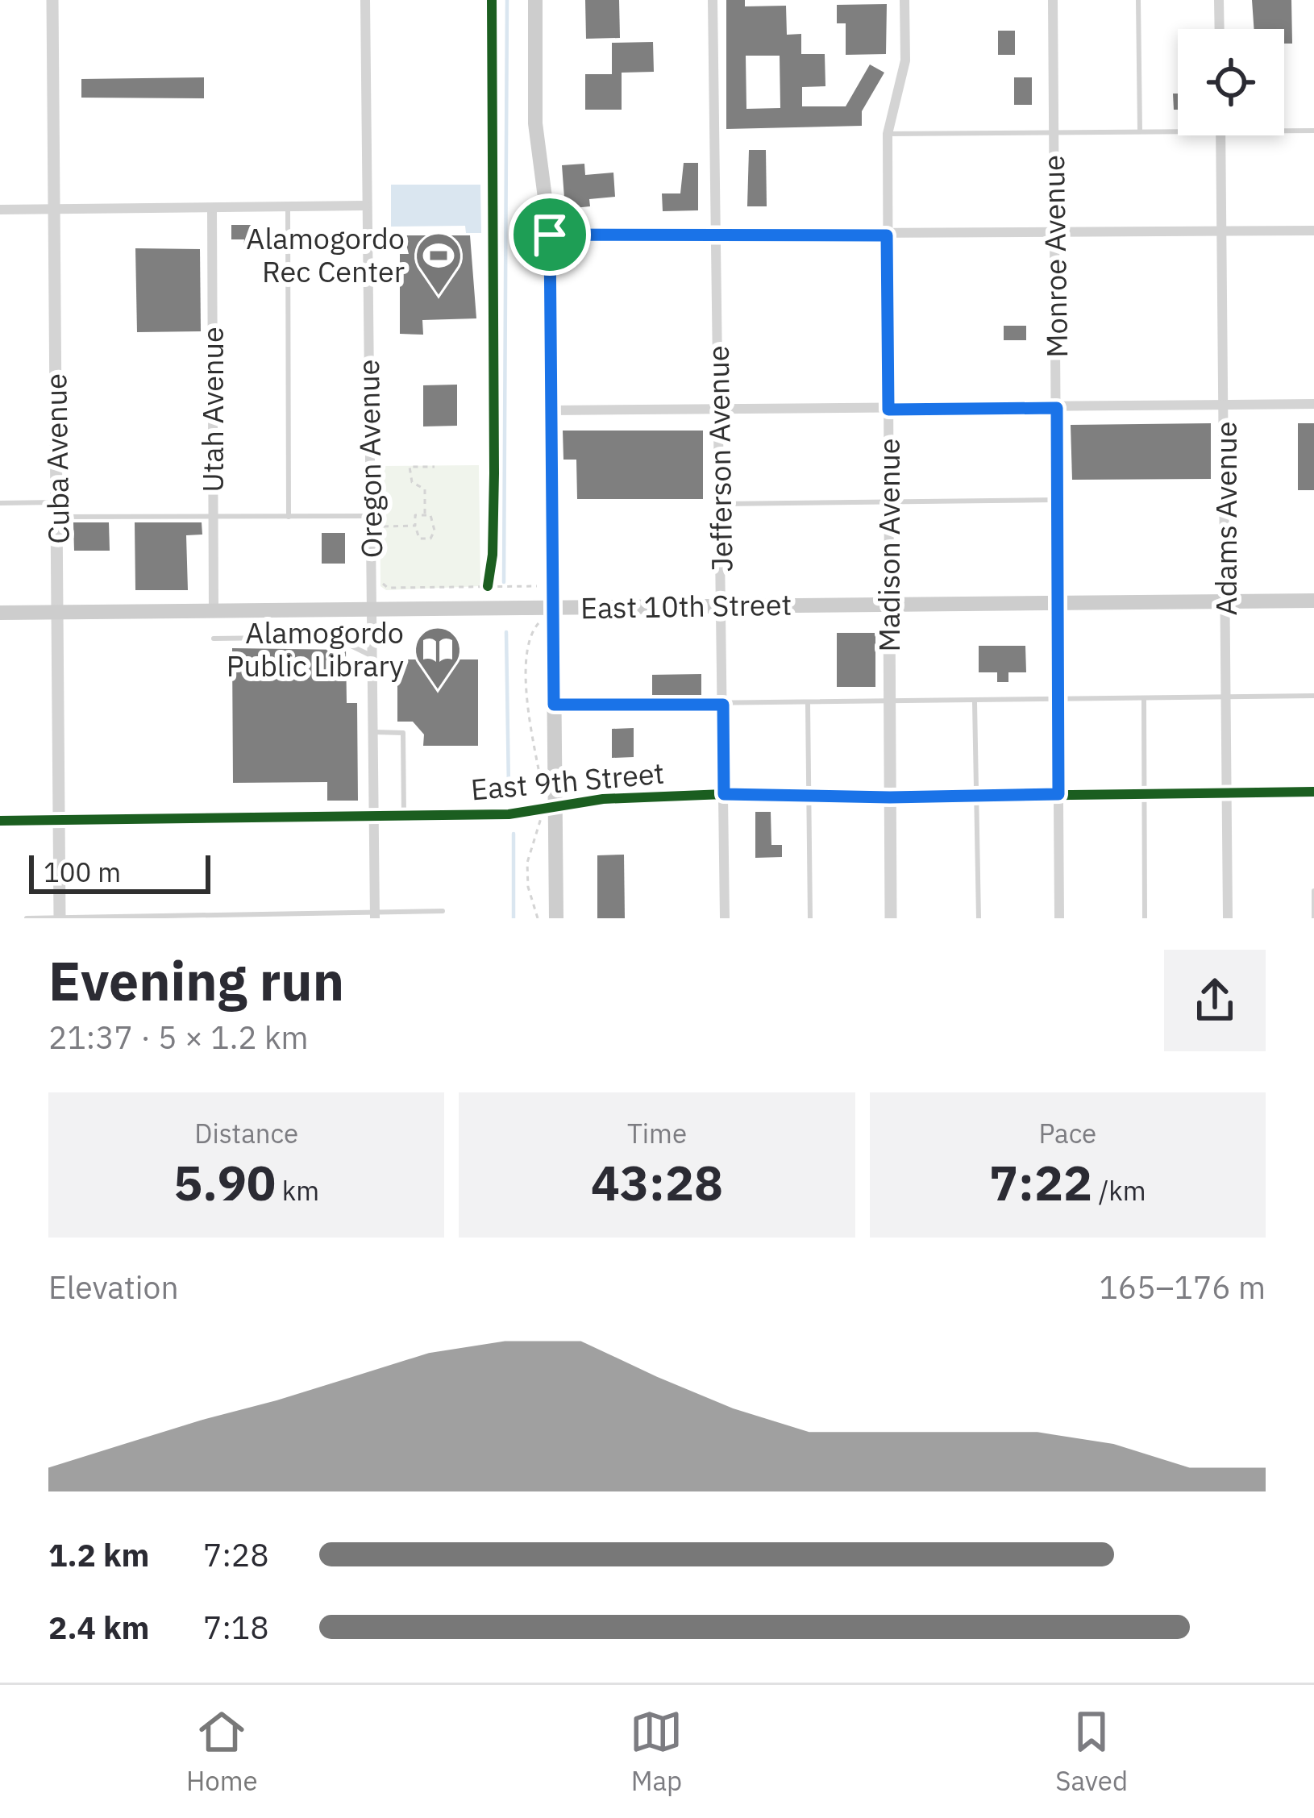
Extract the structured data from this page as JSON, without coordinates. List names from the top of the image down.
{
  "streets": {
    "main road": ["East 10th Street"],
    "street": [
      "Monroe Avenue",
      "Utah Avenue",
      "Cuba Avenue",
      "Oregon Avenue",
      "Jefferson Avenue",
      "Adams Avenue",
      "Madison Avenue",
      "East 9th Street"
    ]
  },
  "crossings": [
    ["Monroe Avenue", "East 10th Street"],
    ["Monroe Avenue", "East 9th Street"],
    ["Utah Avenue", "East 10th Street"],
    ["Cuba Avenue", "East 10th Street"],
    ["Cuba Avenue", "East 9th Street"],
    ["Oregon Avenue", "East 10th Street"],
    ["Oregon Avenue", "East 9th Street"],
    ["Jefferson Avenue", "East 10th Street"],
    ["Jefferson Avenue", "East 9th Street"],
    ["Adams Avenue", "East 10th Street"],
    ["Adams Avenue", "East 9th Street"],
    ["Madison Avenue", "East 10th Street"],
    ["Madison Avenue", "East 9th Street"]
  ],
  "places": {
    "sports": ["Alamogordo Rec Center"],
    "library": ["Alamogordo Public Library"]
  },
  "scale_bar": "100 m",
  "page": {
    "scale": "100 m",
    "heading": ["Evening run", "21:37 · 5 × 1.2 km"],
    "stats": [
      ["Distance", "5.90 km"],
      ["Time", "43:28"],
      ["Pace", "7:22 /km"]
    ],
    "chart": ["Elevation", "165–176 m"],
    "list": [
      {
        "name": "1.2 km",
        "note": "7:28"
      },
      {
        "name": "2.4 km",
        "note": "7:18"
      }
    ],
    "tabs": ["Home", "Map", "Saved"]
  }
}
